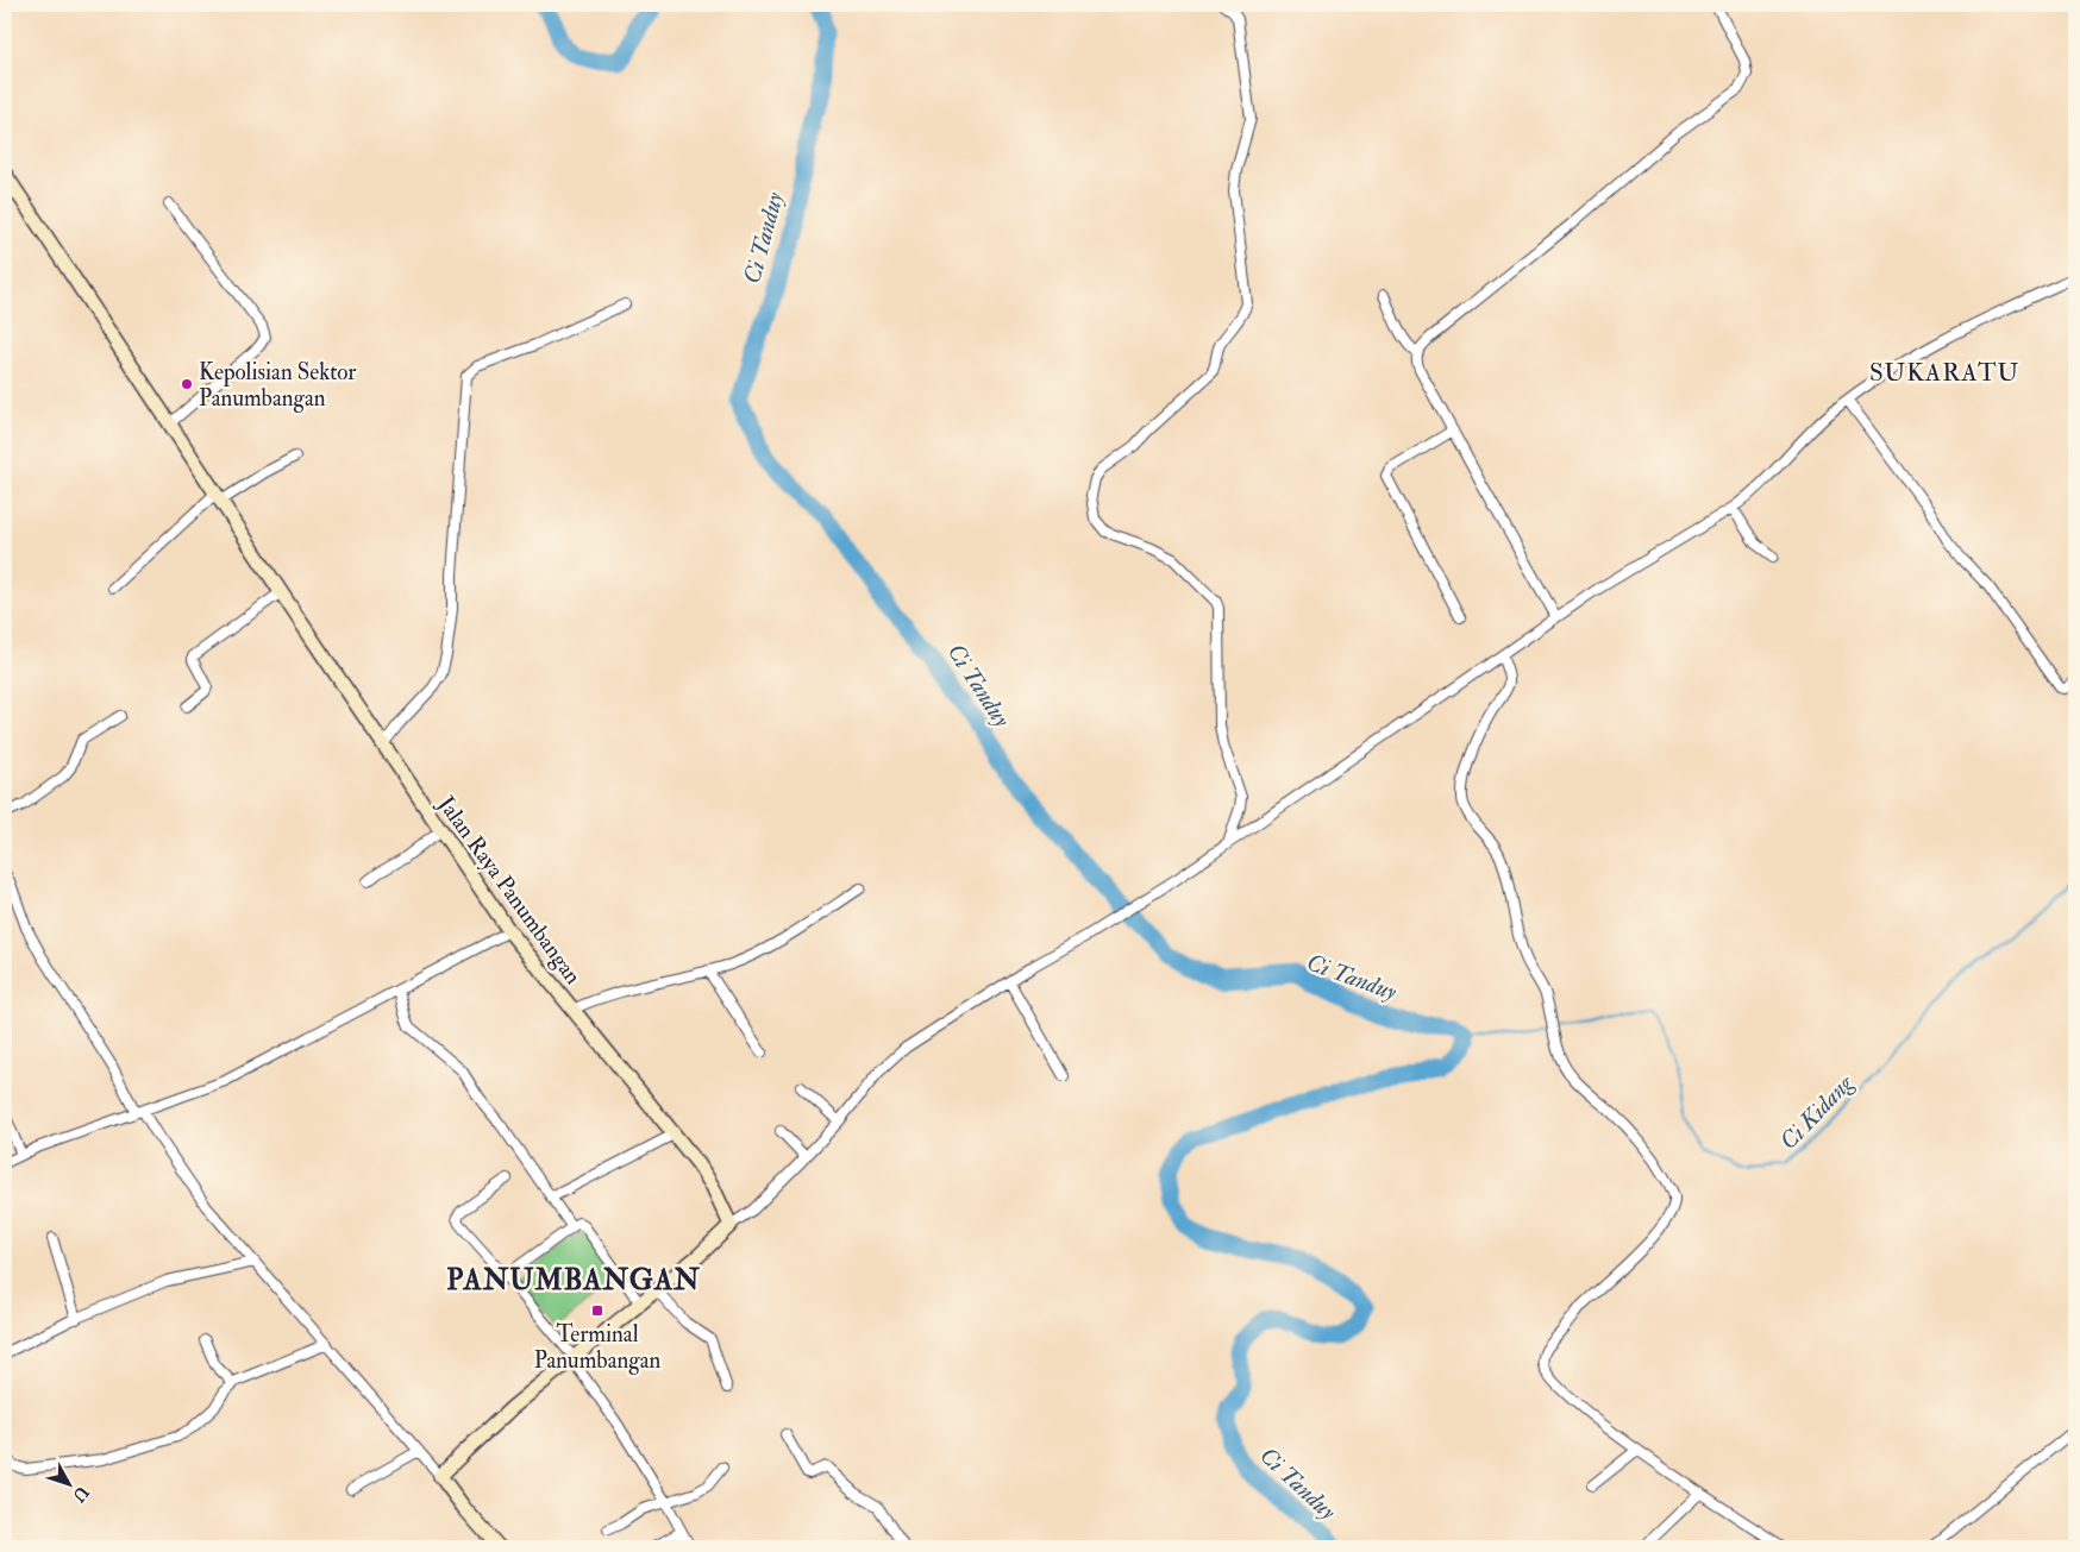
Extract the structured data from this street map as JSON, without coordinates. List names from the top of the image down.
{
  "streets": {
    "main road": ["Jalan Raya Panumbangan"]
  },
  "districts": ["SUKARATU", "PANUMBANGAN"],
  "water": ["Ci Tanduy", "Ci Kidang"],
  "places": {
    "other": ["Kepolisian Sektor Panumbangan"],
    "transit": ["Terminal Panumbangan"]
  },
  "north": "bottom right"
}
